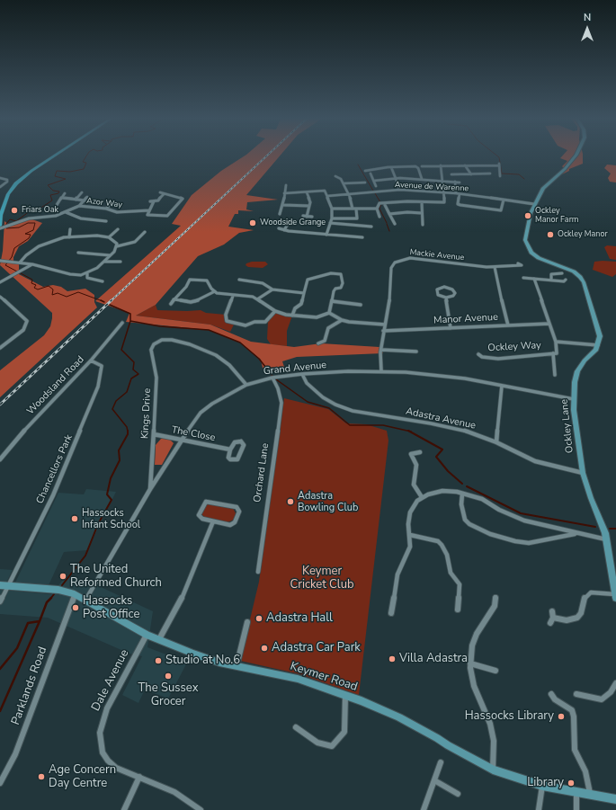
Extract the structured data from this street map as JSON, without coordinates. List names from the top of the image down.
{
  "streets": {
    "street": [
      "Avenue de Warenne",
      "Azor Way",
      "Mackie Avenue",
      "Manor Avenue",
      "Ockley Way",
      "Grand Avenue",
      "Woodsland Road",
      "Kings Drive",
      "Adastra Avenue",
      "Ockley Lane",
      "The Close",
      "Chancellors Park",
      "Orchard Lane",
      "Keymer Road",
      "Dale Avenue",
      "Parklands Road"
    ]
  },
  "crossings": [
    ["Mackie Avenue", "Manor Avenue"],
    ["Mackie Avenue", "Grand Avenue"],
    ["Manor Avenue", "Ockley Way"],
    ["Ockley Way", "Ockley Lane"],
    ["Grand Avenue", "Kings Drive"],
    ["Grand Avenue", "Adastra Avenue"],
    ["Grand Avenue", "Ockley Lane"],
    ["Grand Avenue", "The Close"],
    ["Grand Avenue", "Orchard Lane"],
    ["Grand Avenue", "Keymer Road"],
    ["Woodsland Road", "Chancellors Park"],
    ["Kings Drive", "The Close"],
    ["Adastra Avenue", "Ockley Lane"],
    ["Chancellors Park", "Keymer Road"],
    ["Keymer Road", "Dale Avenue"],
    ["Keymer Road", "Parklands Road"]
  ],
  "parks": ["Keymer Cricket Club"],
  "places": [
    "Friars Oak",
    "Ockley Manor Farm",
    "Woodside Grange",
    "Ockley Manor",
    "Adastra Bowling Club",
    "Hassocks Infant School",
    "The United Reformed Church",
    "Hassocks Post Office",
    "Adastra Hall",
    "Adastra Car Park",
    "Villa Adastra",
    "Studio at No.6",
    "The Sussex Grocer",
    "Hassocks Library",
    "Age Concern Day Centre",
    "Library"
  ],
  "north": "top"
}
